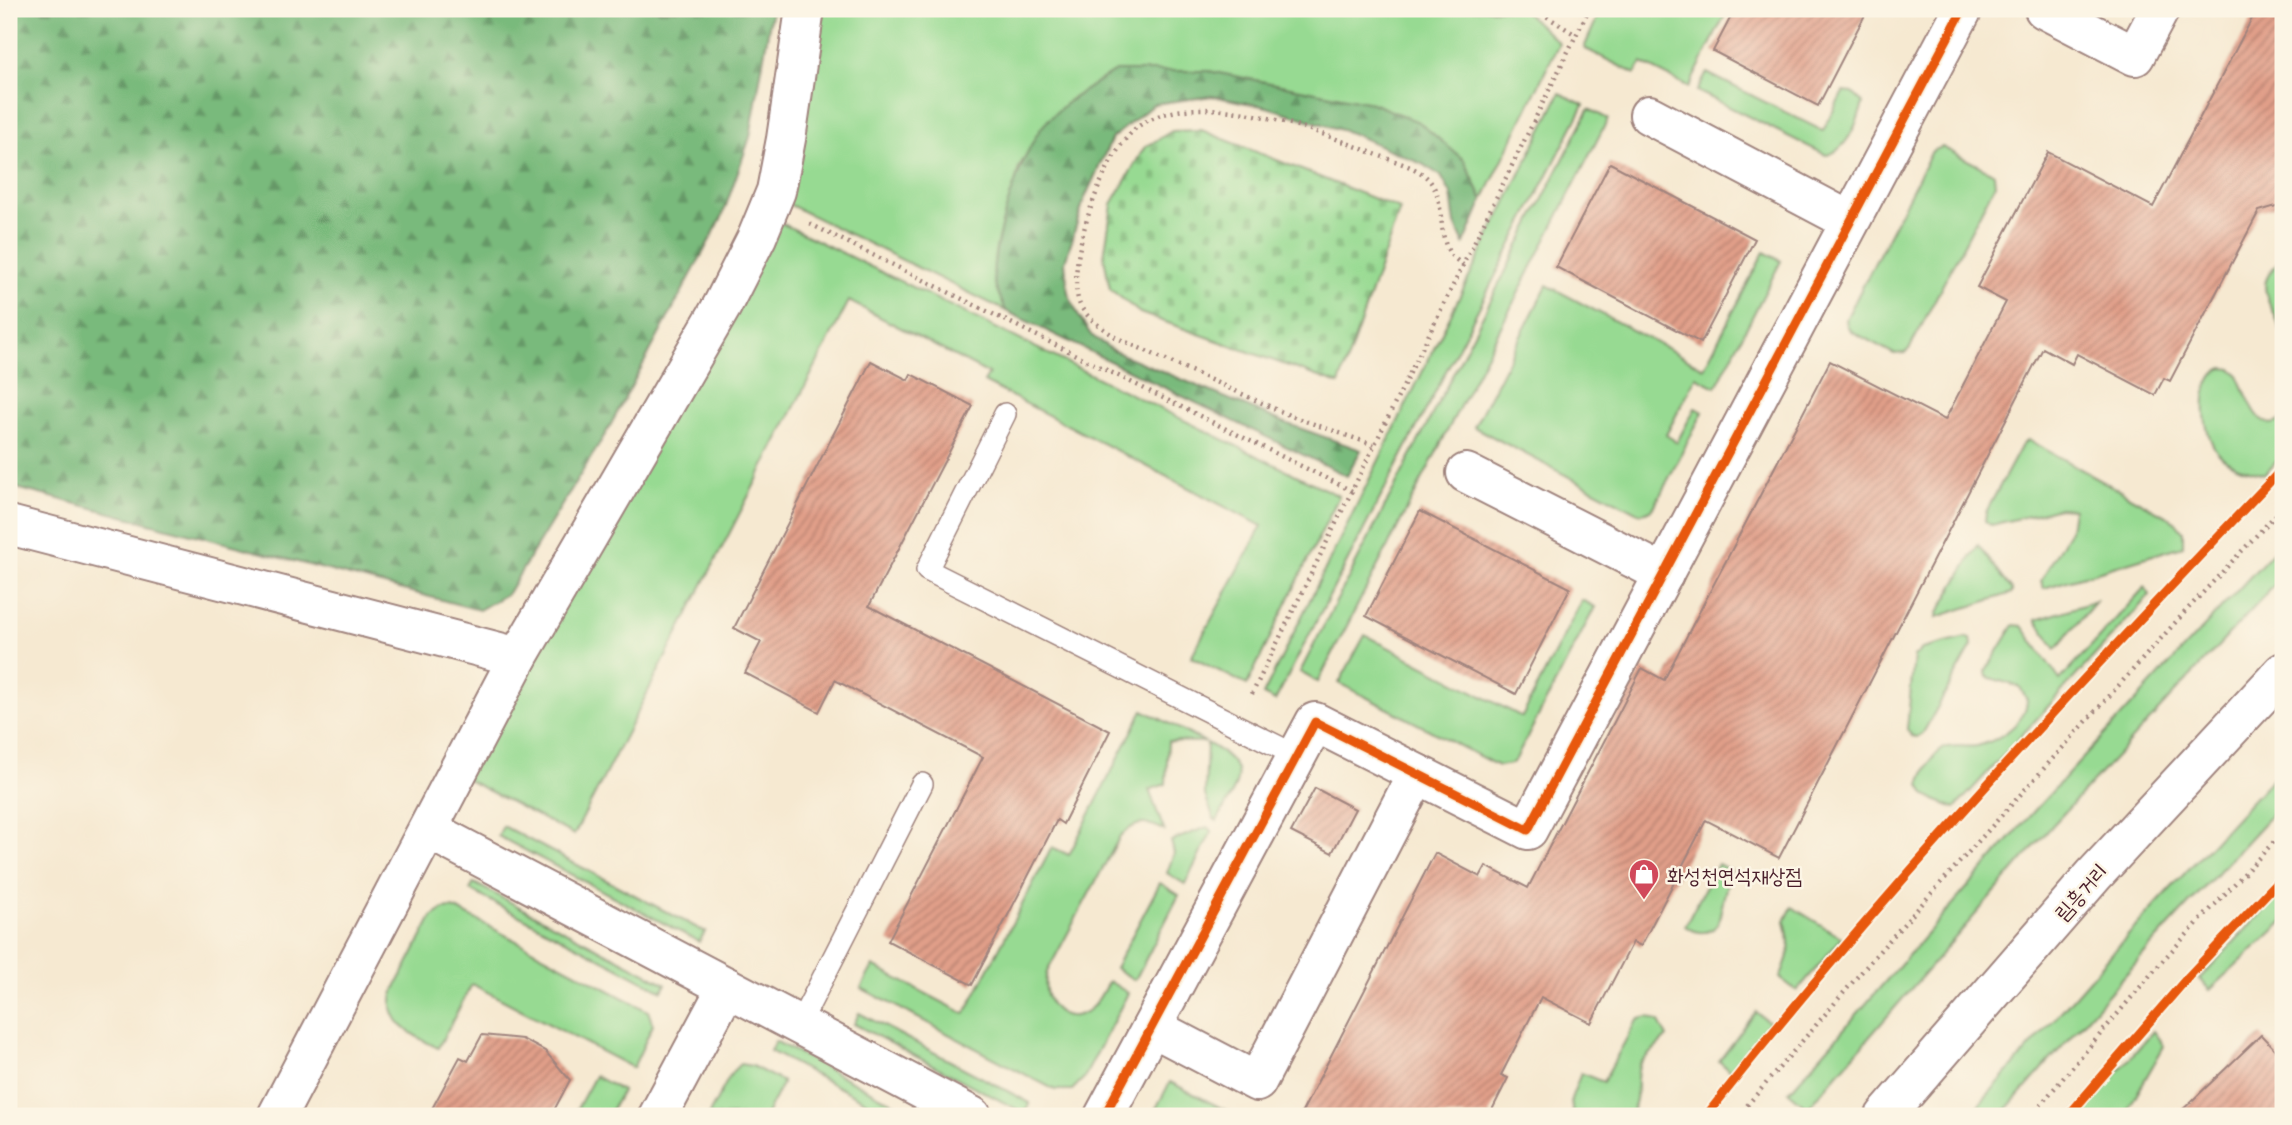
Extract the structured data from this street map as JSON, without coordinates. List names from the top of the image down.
{
  "streets": {
    "street": ["림흥거리"]
  },
  "places": {
    "shop": ["화성천연석재상점"]
  }
}
